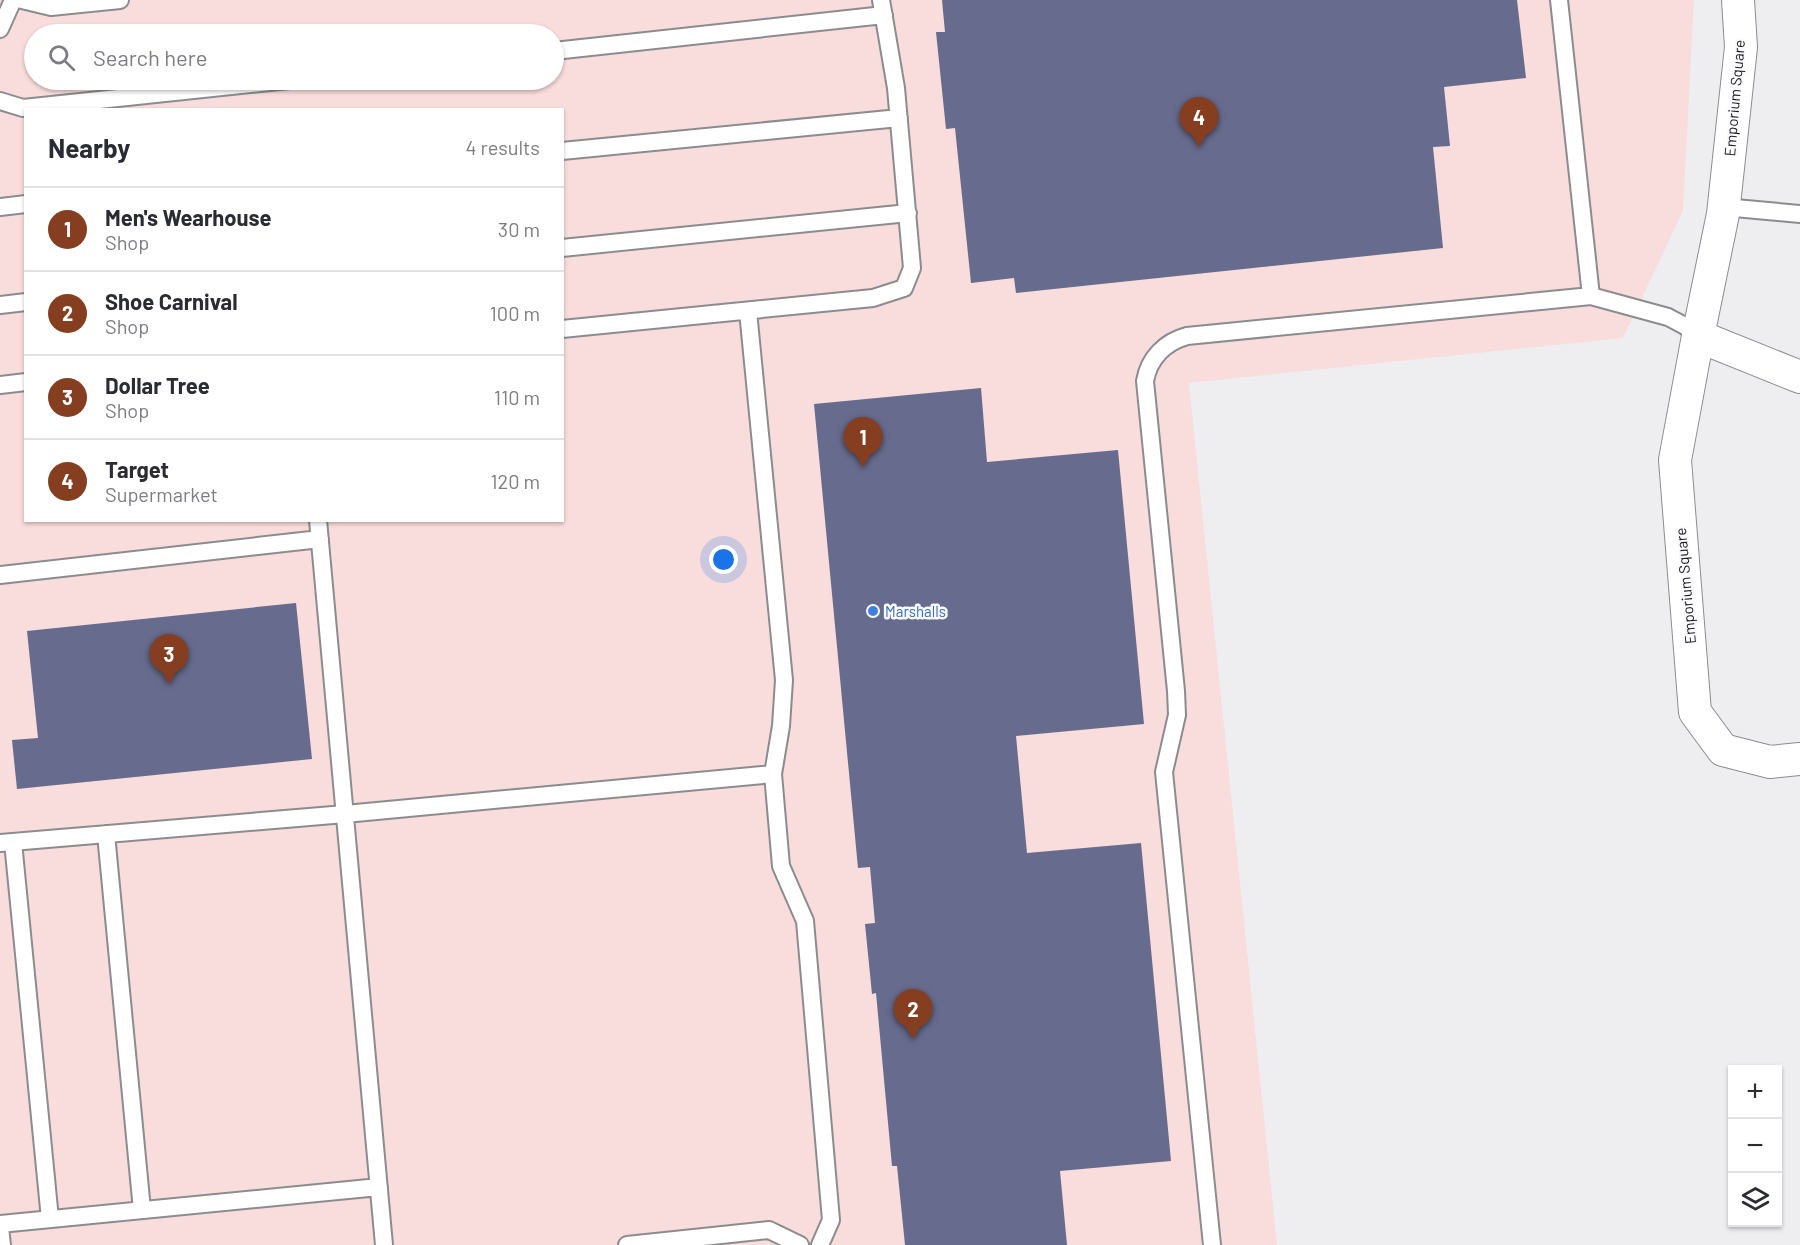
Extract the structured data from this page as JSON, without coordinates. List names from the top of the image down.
{
  "streets": {
    "street": ["Emporium Square"]
  },
  "places": ["Marshalls"],
  "page": {
    "search": "Search here",
    "pins": [
      "4",
      "1",
      "3",
      "2"
    ],
    "heading": ["Nearby", "4 results"],
    "list": [
      {
        "mark": "1",
        "name": "Men's Wearhouse",
        "note": "Shop",
        "value": "30 m"
      },
      {
        "mark": "2",
        "name": "Shoe Carnival",
        "note": "Shop",
        "value": "100 m"
      },
      {
        "mark": "3",
        "name": "Dollar Tree",
        "note": "Shop",
        "value": "110 m"
      },
      {
        "mark": "4",
        "name": "Target",
        "note": "Supermarket",
        "value": "120 m"
      }
    ],
    "map_buttons": ["+", "−"]
  }
}
